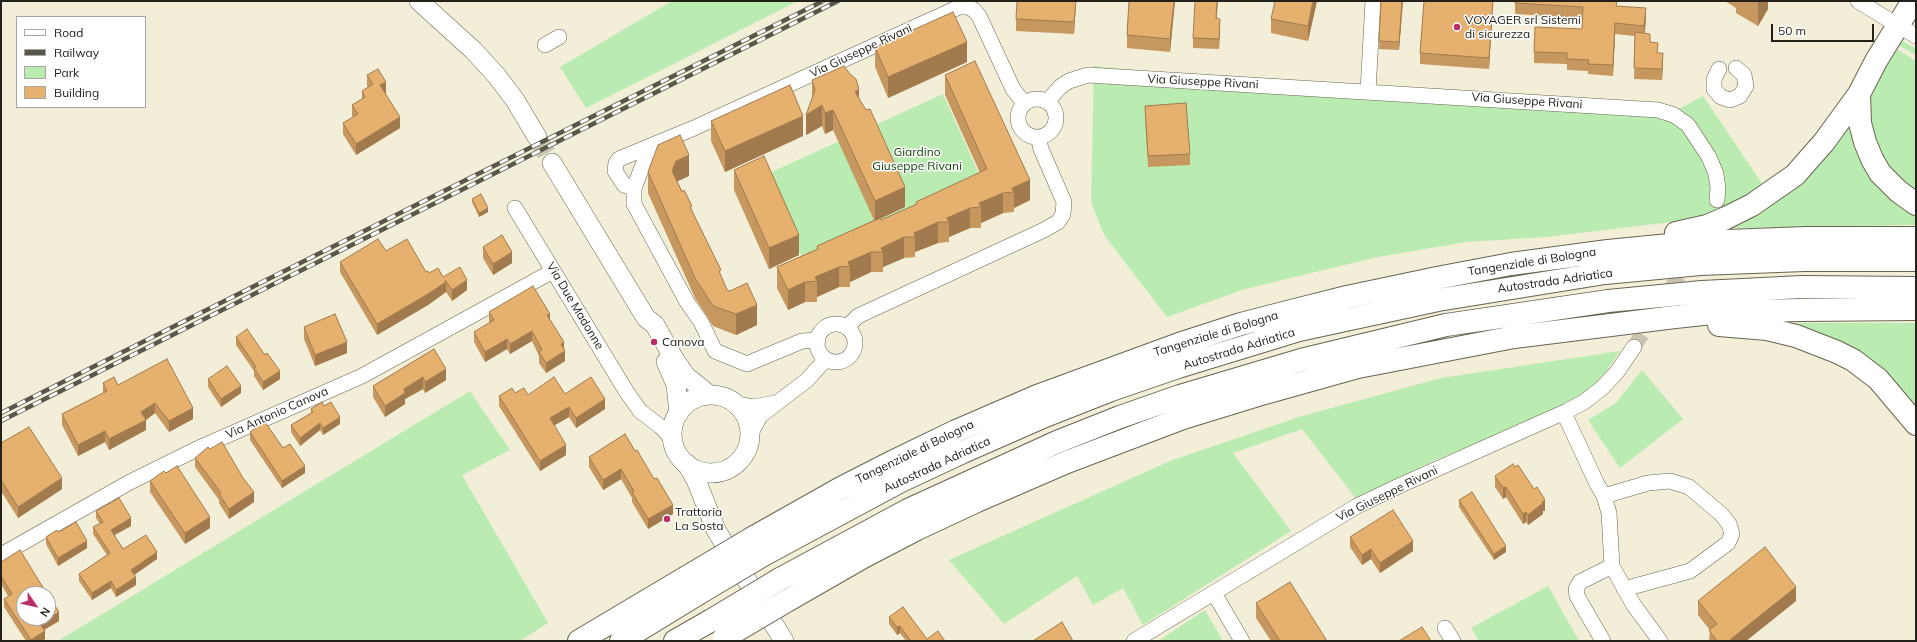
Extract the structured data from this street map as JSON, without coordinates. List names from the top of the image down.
{
  "streets": {
    "highway": ["Tangenziale di Bologna", "Autostrada Adriatica"],
    "street": ["Via Giuseppe Rivani", "Via Due Madonne", "Via Antonio Canova"]
  },
  "crossings": [
    ["Tangenziale di Bologna", "Autostrada Adriatica"],
    ["Via Due Madonne", "Via Antonio Canova"]
  ],
  "parks": ["Giardino Giuseppe Rivani"],
  "places": ["VOYAGER srl Sistemi di sicurezza", "Canova", "Trattoria La Sosta"],
  "legend": [
    "Road",
    "Railway",
    "Park",
    "Building"
  ],
  "scale_bar": "50 m",
  "north": "bottom right"
}
